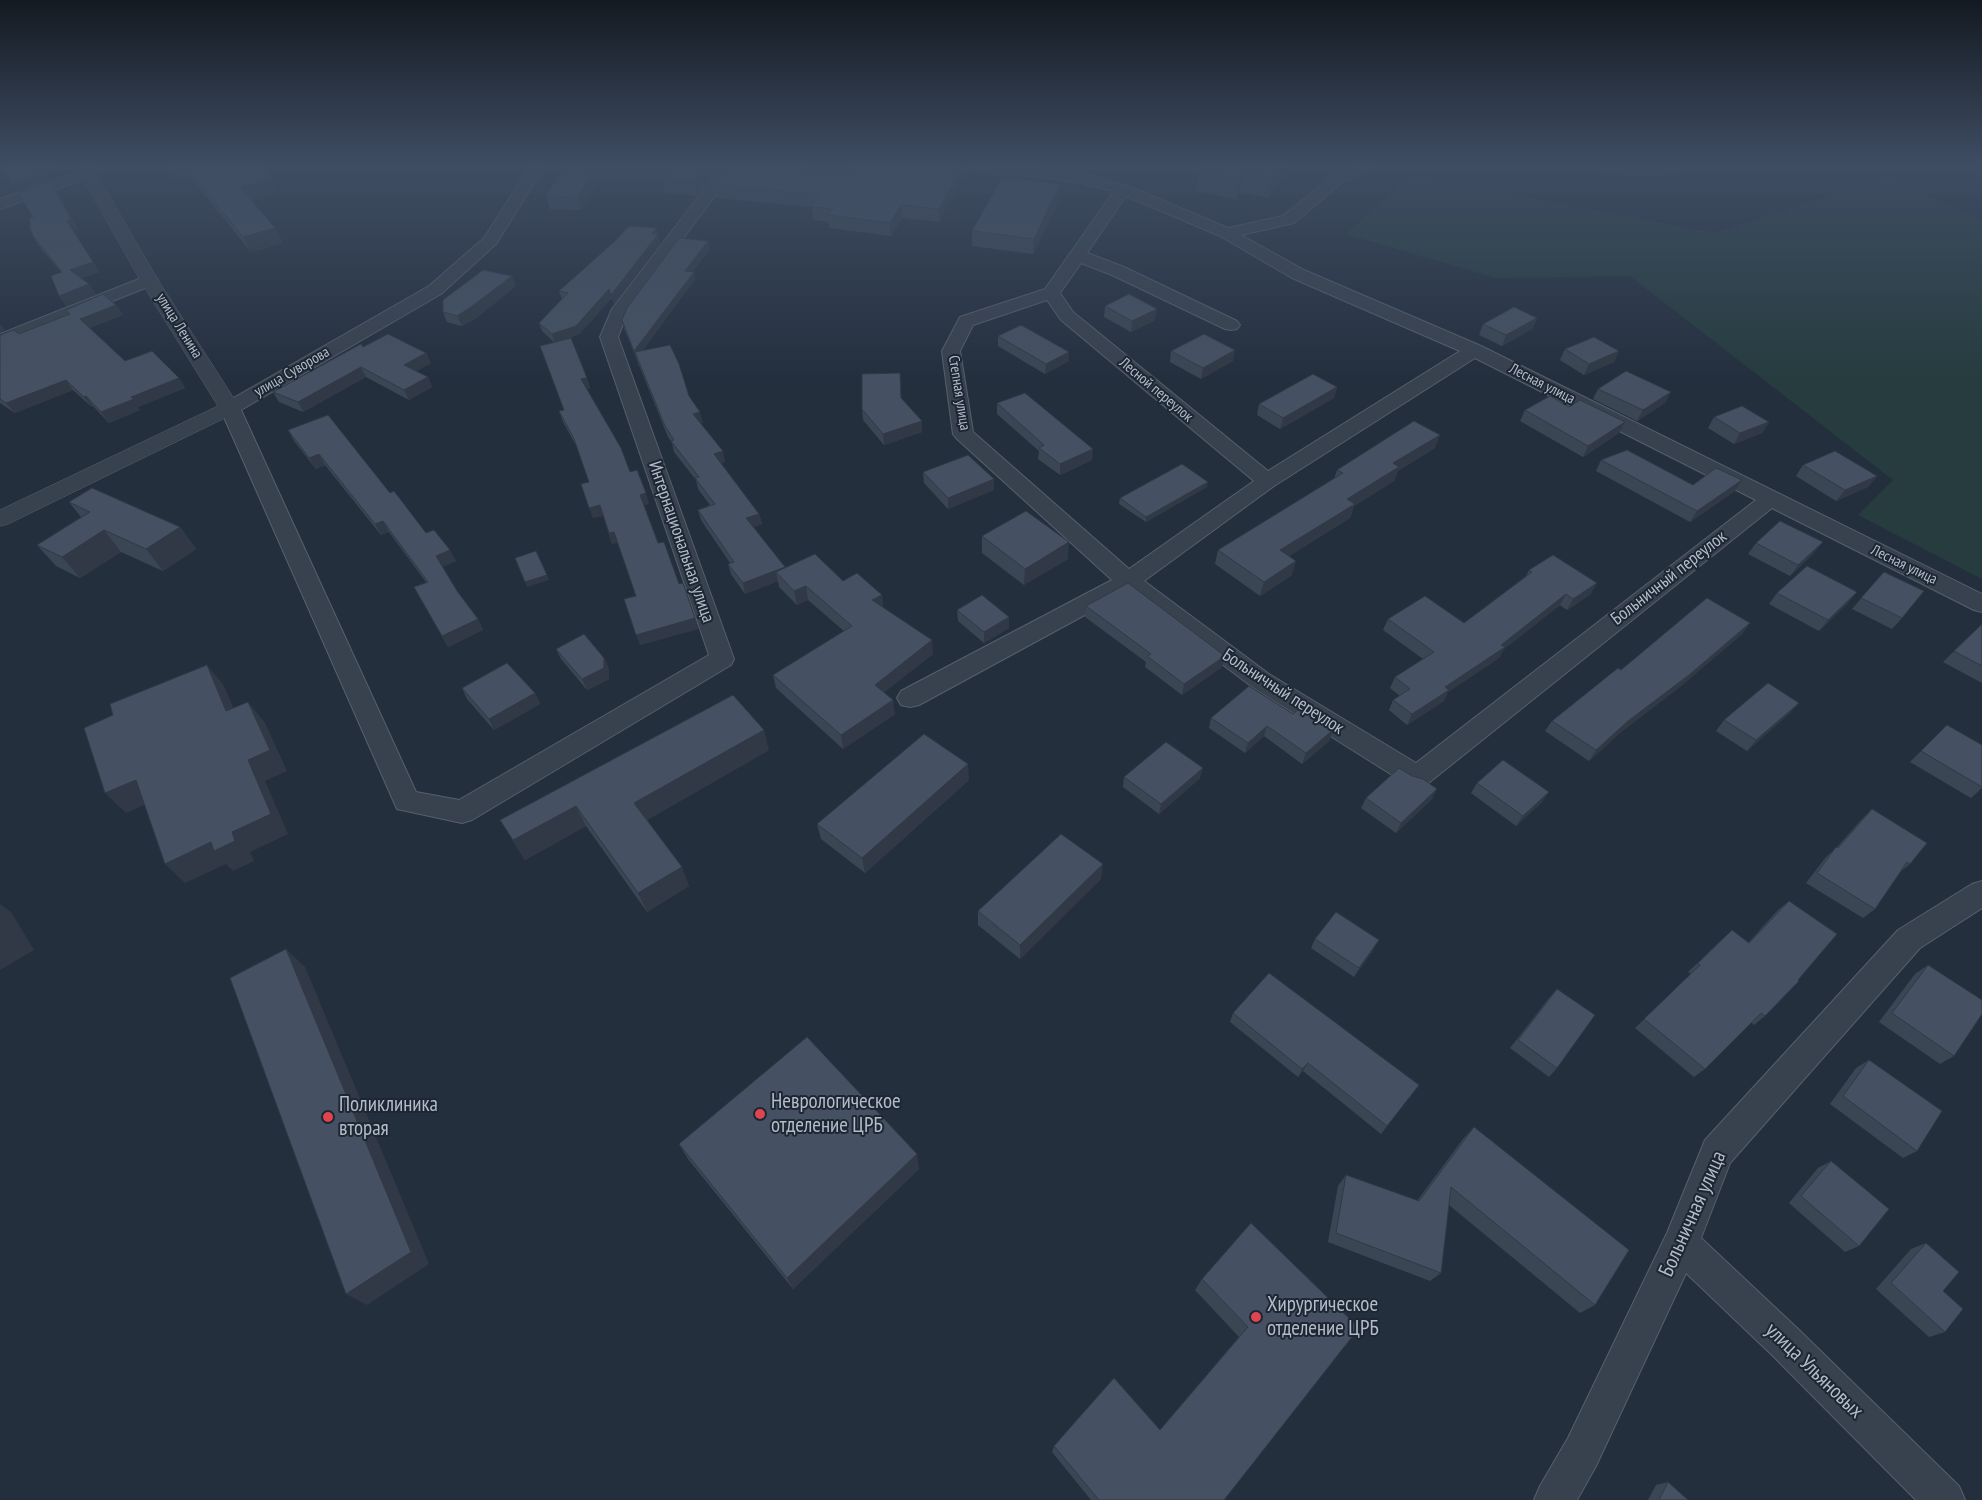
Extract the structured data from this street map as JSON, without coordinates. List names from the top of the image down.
{
  "streets": {
    "street": [
      "улица Ленина",
      "улица Суворова",
      "Лесная улица",
      "Лесной переулок",
      "Степная улица",
      "Интернациональная улица",
      "Больничный переулок",
      "Больничная улица",
      "улица Ульяновых"
    ]
  },
  "crossings": [
    ["улица Ленина", "улица Суворова"],
    ["улица Ленина", "Интернациональная улица"],
    ["улица Суворова", "Интернациональная улица"],
    ["Лесная улица", "Больничный переулок"],
    ["Лесной переулок", "Степная улица"],
    ["Степная улица", "Больничный переулок"],
    ["Больничная улица", "улица Ульяновых"]
  ],
  "places": ["Неврологическое отделение ЦРБ", "Поликлиника вторая", "Хирургическое отделение ЦРБ"]
}
